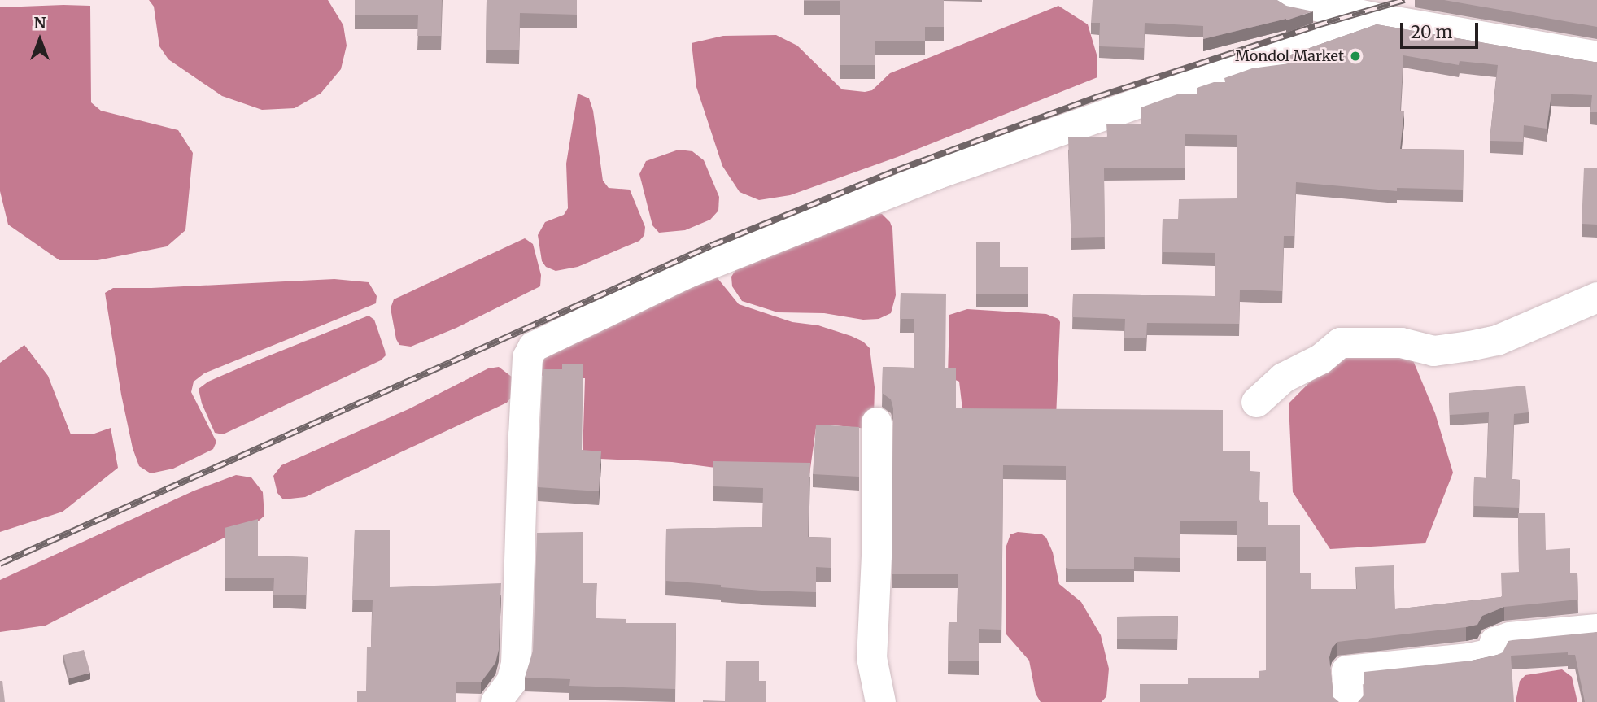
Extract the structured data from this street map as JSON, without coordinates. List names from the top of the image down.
{
  "places": ["Mondol Market"],
  "scale_bar": "20 m",
  "north": "top"
}
